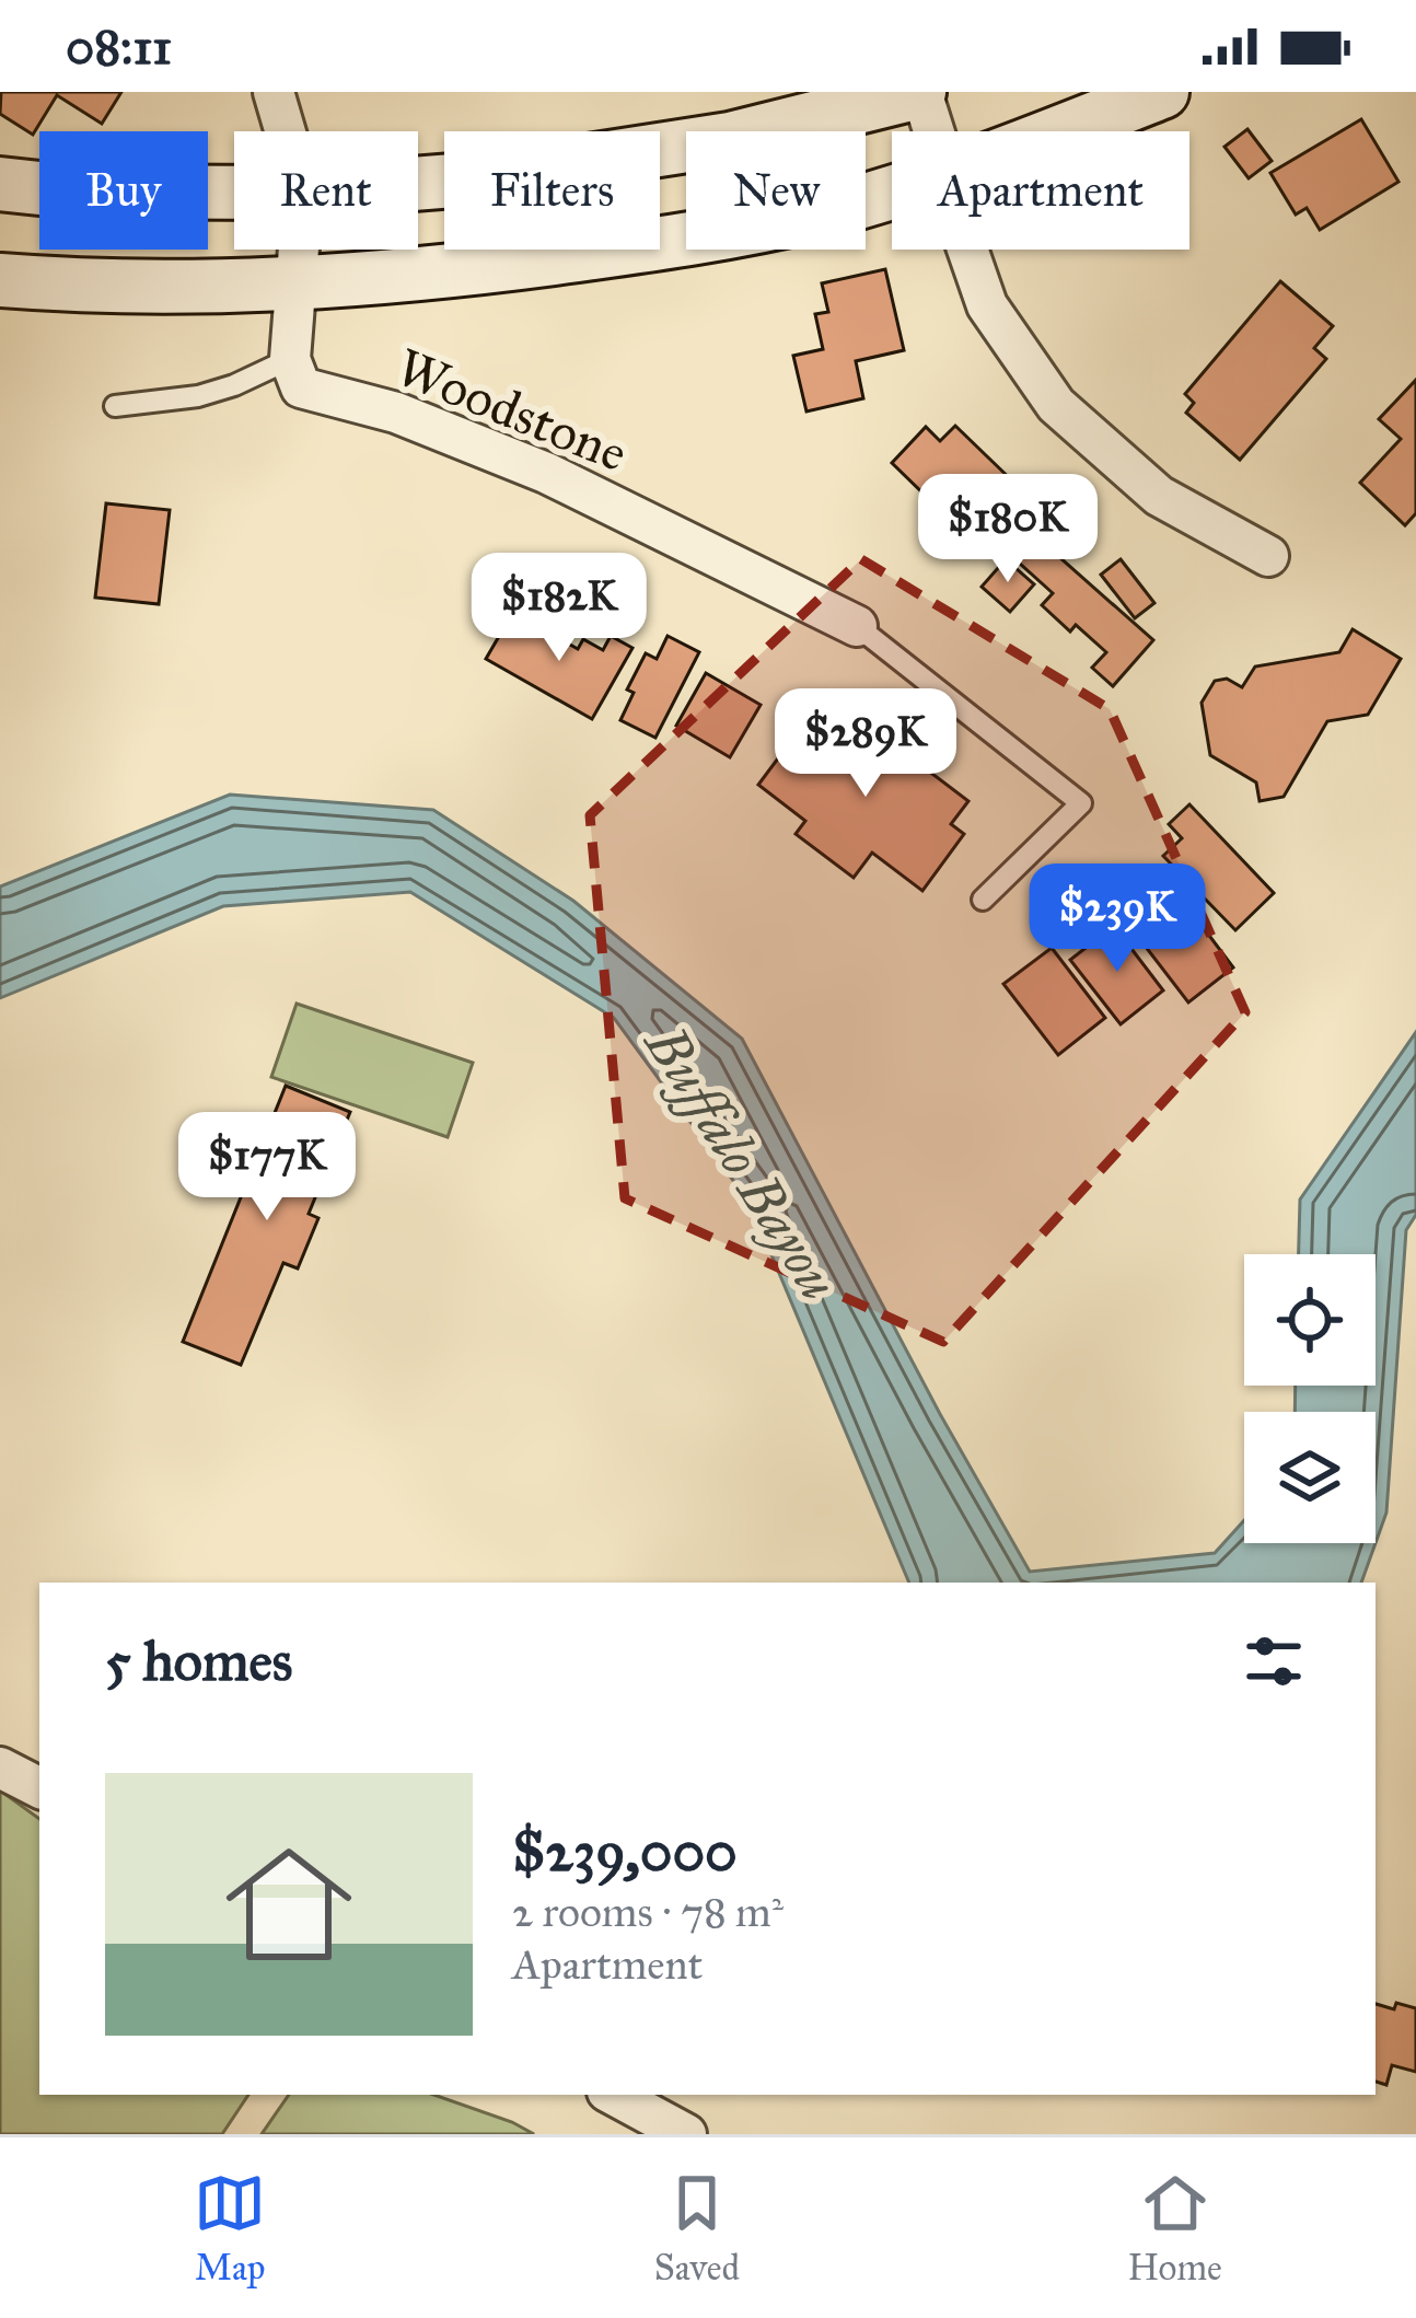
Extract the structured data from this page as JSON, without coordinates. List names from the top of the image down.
{
  "streets": {
    "street": ["Woodstone"]
  },
  "water": ["Buffalo Bayou"],
  "page": {
    "status": "08:11",
    "chip": [
      "Buy",
      "Rent",
      "Filters",
      "New",
      "Apartment"
    ],
    "price": [
      "$180K",
      "$182K",
      "$289K",
      "$239K",
      "$177K"
    ],
    "heading": "5 homes",
    "list": [
      {
        "name": "$239,000",
        "note": "2 rooms · 78 m² · Apartment"
      }
    ],
    "tabs": ["Map", "Saved", "Home"]
  }
}
